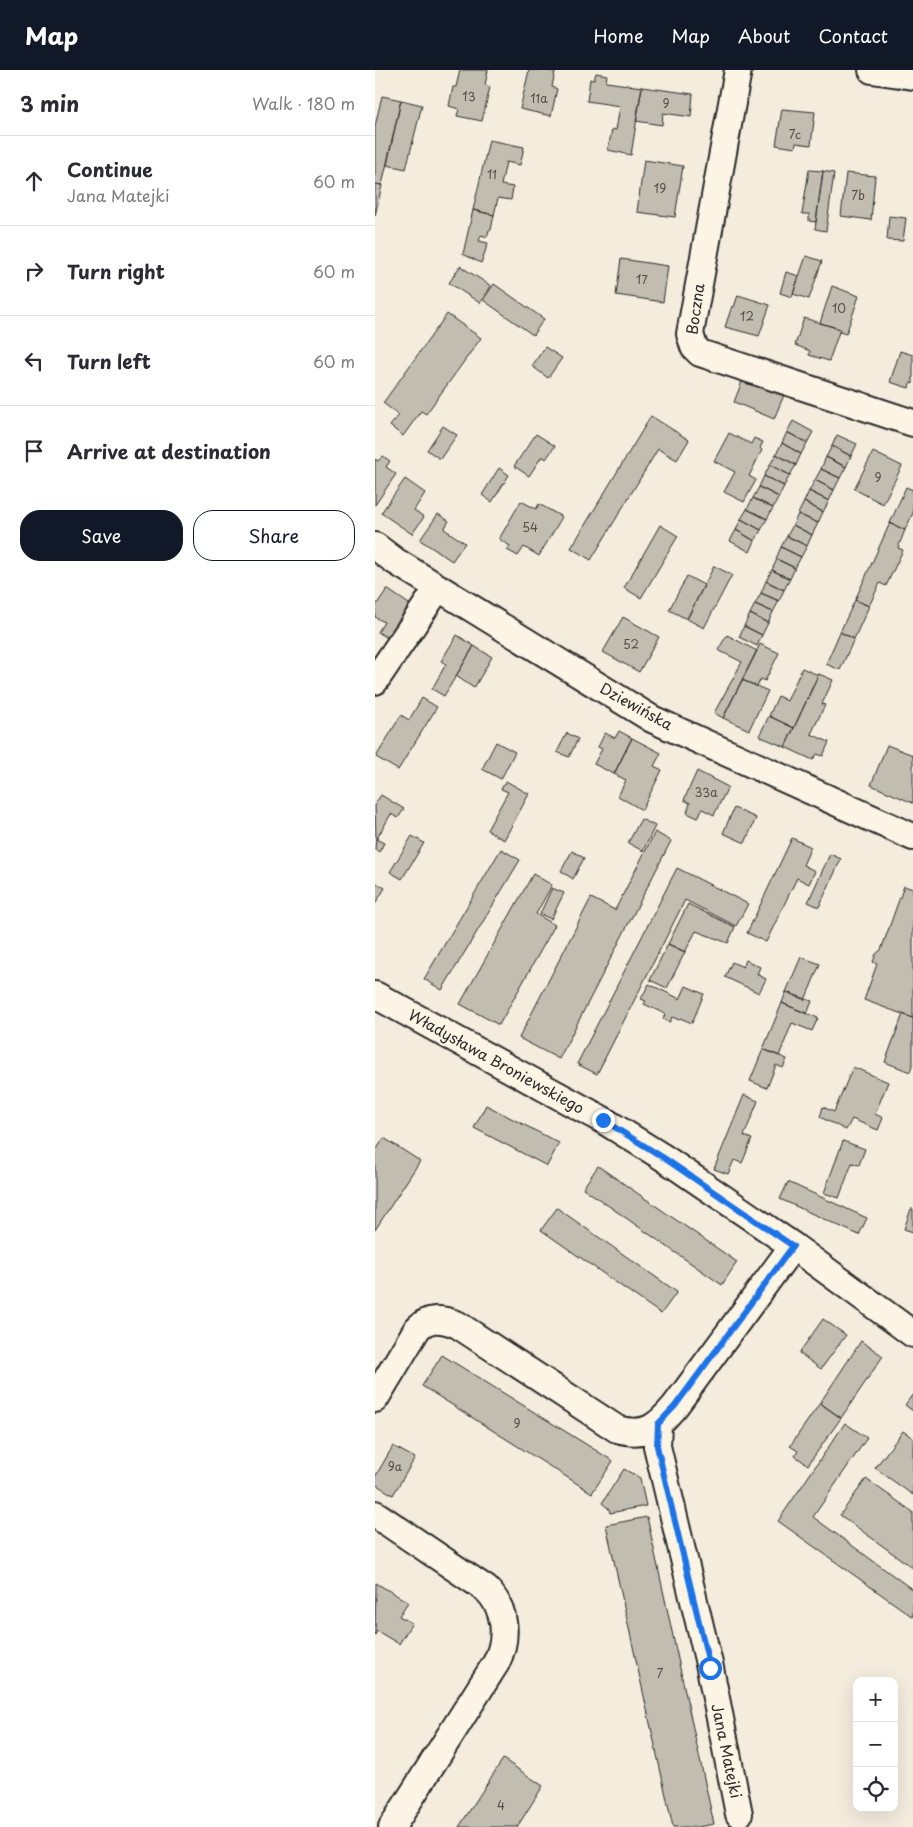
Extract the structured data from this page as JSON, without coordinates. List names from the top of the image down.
{
  "streets": {
    "street": [
      "Boczna",
      "Dziewińska",
      "Władysława Broniewskiego",
      "Jana Matejki"
    ]
  },
  "house_numbers": [
    "13",
    "11a",
    "9",
    "7c",
    "11",
    "19",
    "7b",
    "17",
    "10",
    "12",
    "9",
    "54",
    "52",
    "33a",
    "9",
    "9a",
    "7",
    "4"
  ],
  "page": {
    "header": "Map",
    "nav": [
      "Home",
      "Map",
      "About",
      "Contact"
    ],
    "heading": ["3 min", "Walk · 180 m"],
    "list": [
      ["Continue", "Jana Matejki", "60 m"],
      ["Turn right", "60 m"],
      ["Turn left", "60 m"],
      "Arrive at destination"
    ],
    "buttons": ["Save", "Share"],
    "map_buttons": ["+", "−"]
  }
}
